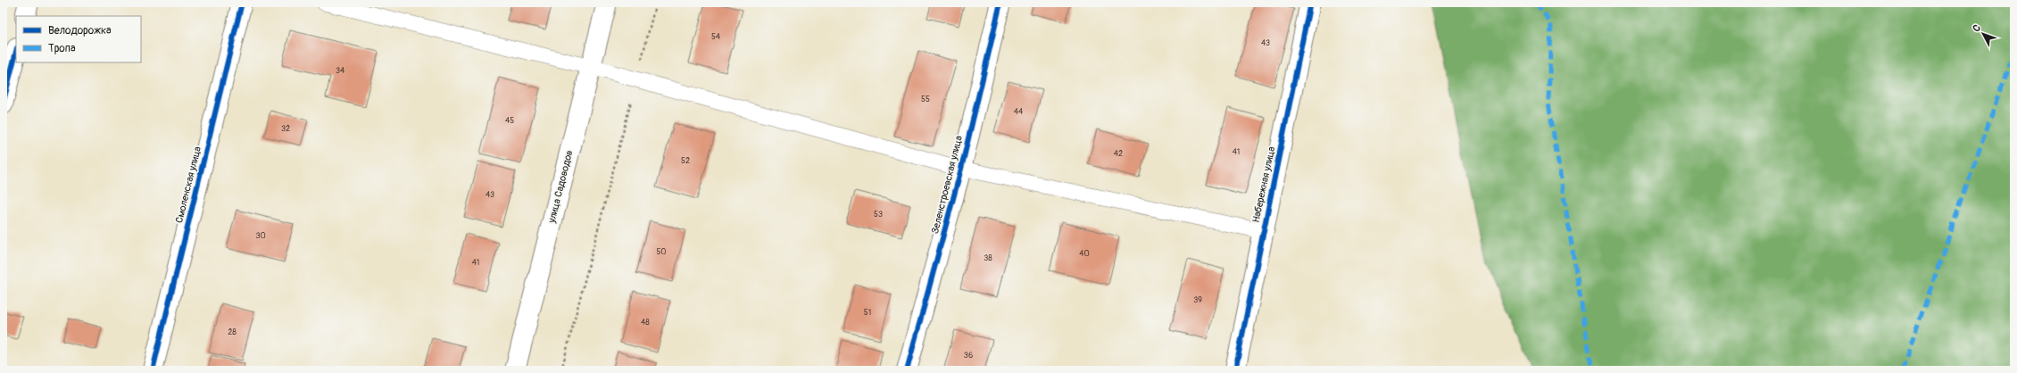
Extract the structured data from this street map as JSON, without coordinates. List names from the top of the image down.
{
  "streets": {
    "street": [
      "Смоленская улица",
      "Зеленстроевская улица",
      "Набережная улица",
      "улица Садоводов"
    ]
  },
  "house_numbers": [
    "54",
    "43",
    "34",
    "55",
    "44",
    "45",
    "32",
    "41",
    "42",
    "52",
    "43",
    "53",
    "30",
    "50",
    "40",
    "38",
    "41",
    "39",
    "51",
    "48",
    "28",
    "36"
  ],
  "legend": ["Велодорожка", "Тропа"],
  "north": "top left"
}
